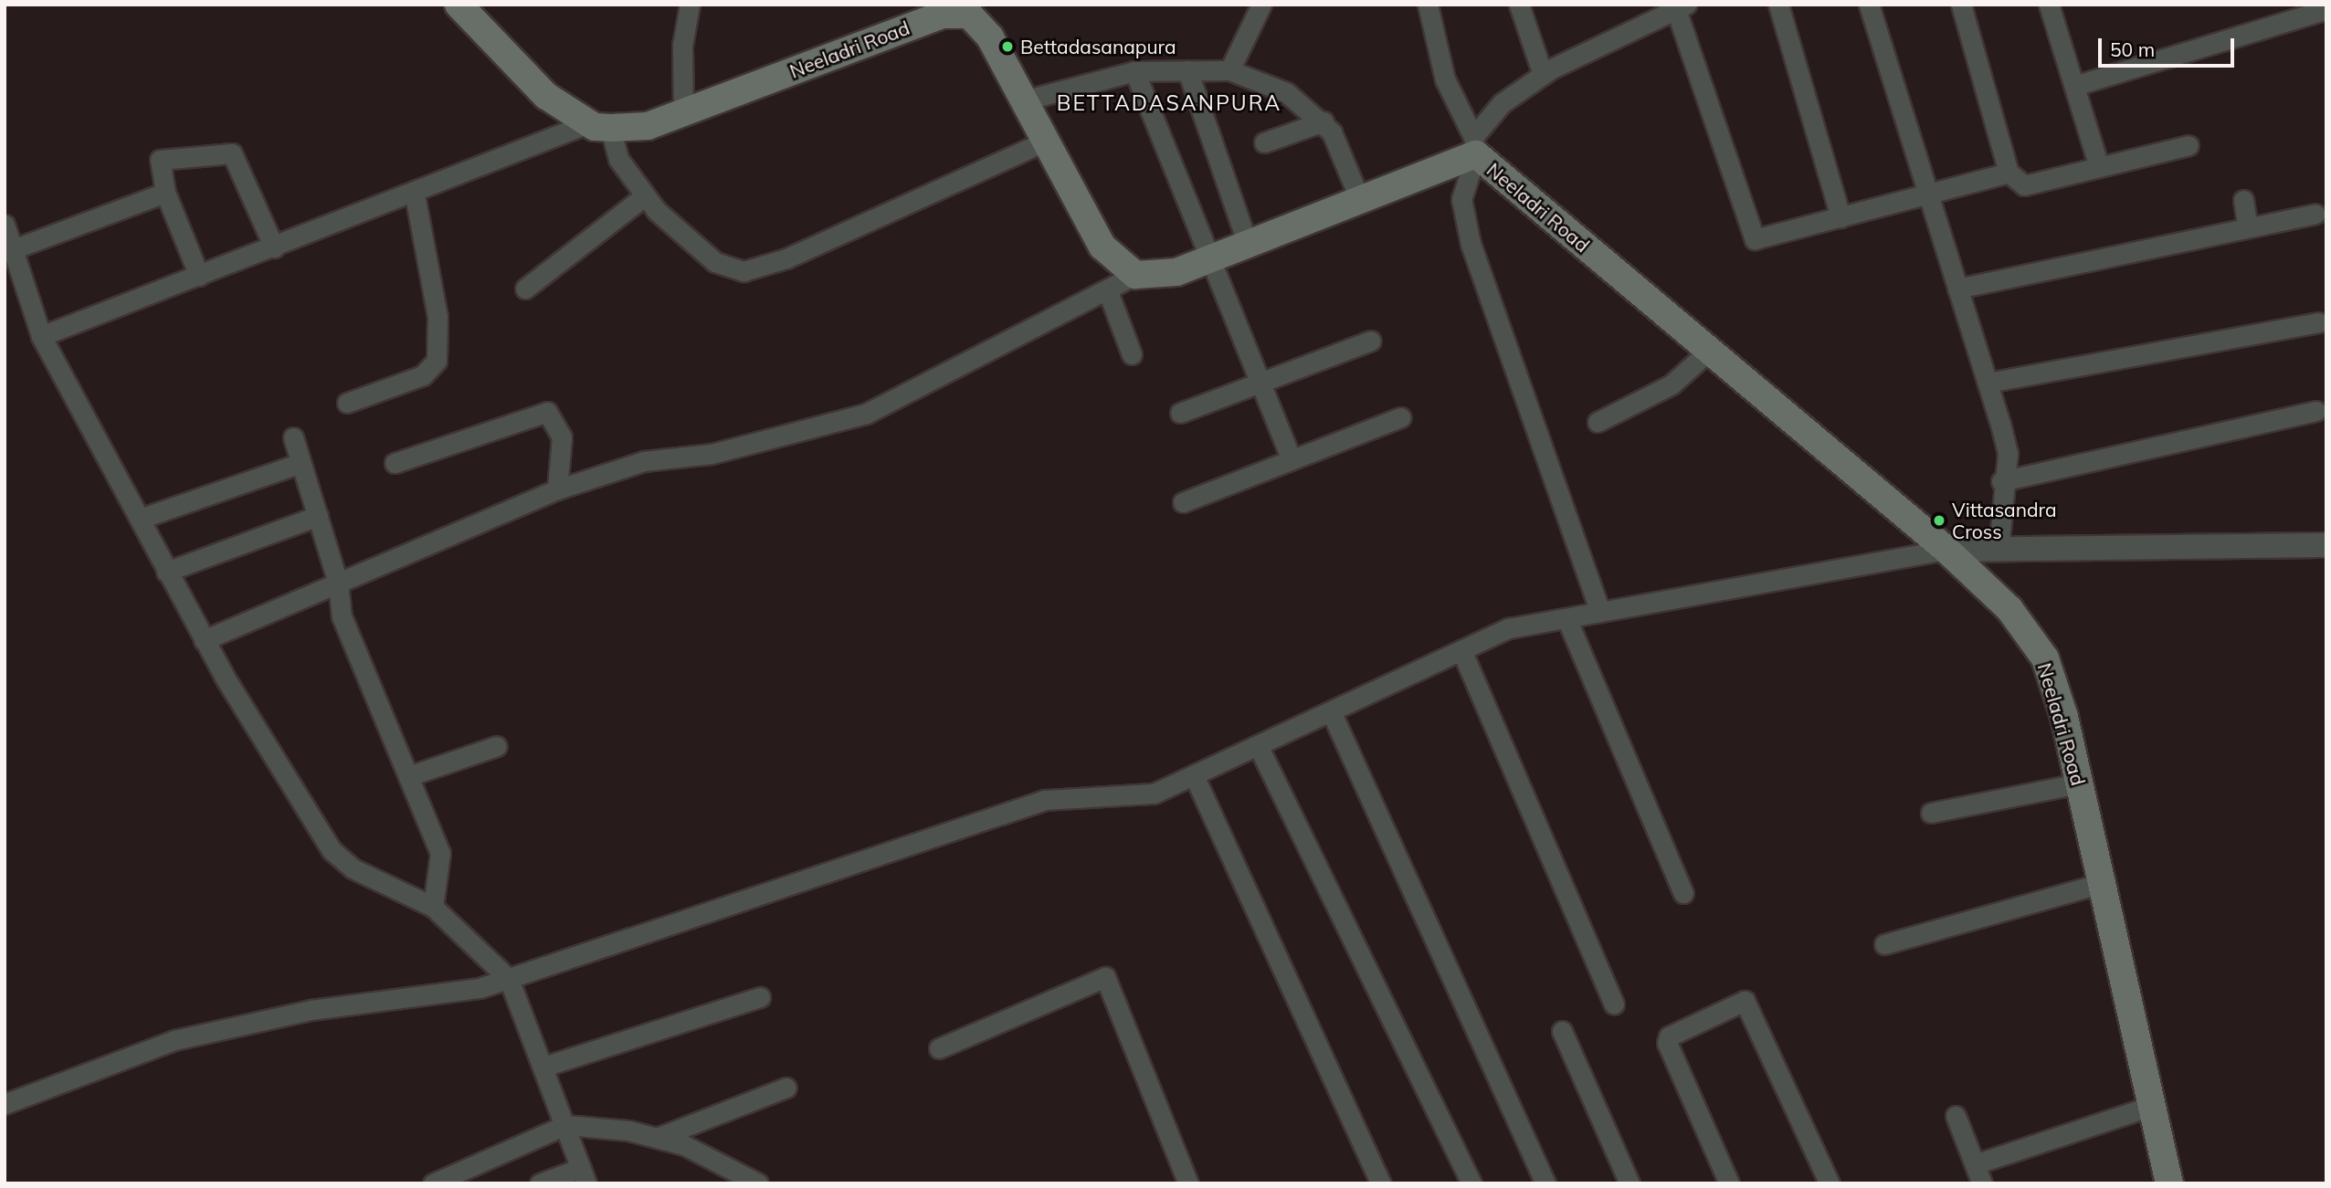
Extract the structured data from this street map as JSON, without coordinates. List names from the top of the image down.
{
  "streets": {
    "main road": ["Neeladri Road"]
  },
  "districts": ["BETTADASANPURA"],
  "places": ["Bettadasanapura", "Vittasandra Cross"],
  "scale_bar": "50 m"
}
